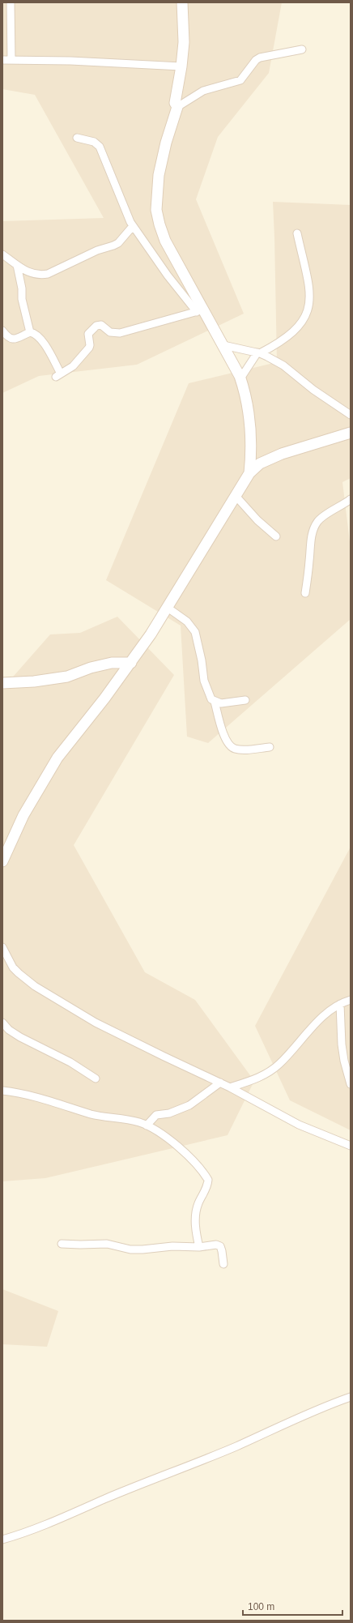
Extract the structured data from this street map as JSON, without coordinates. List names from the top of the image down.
{
  "scale_bar": "100 m"
}
